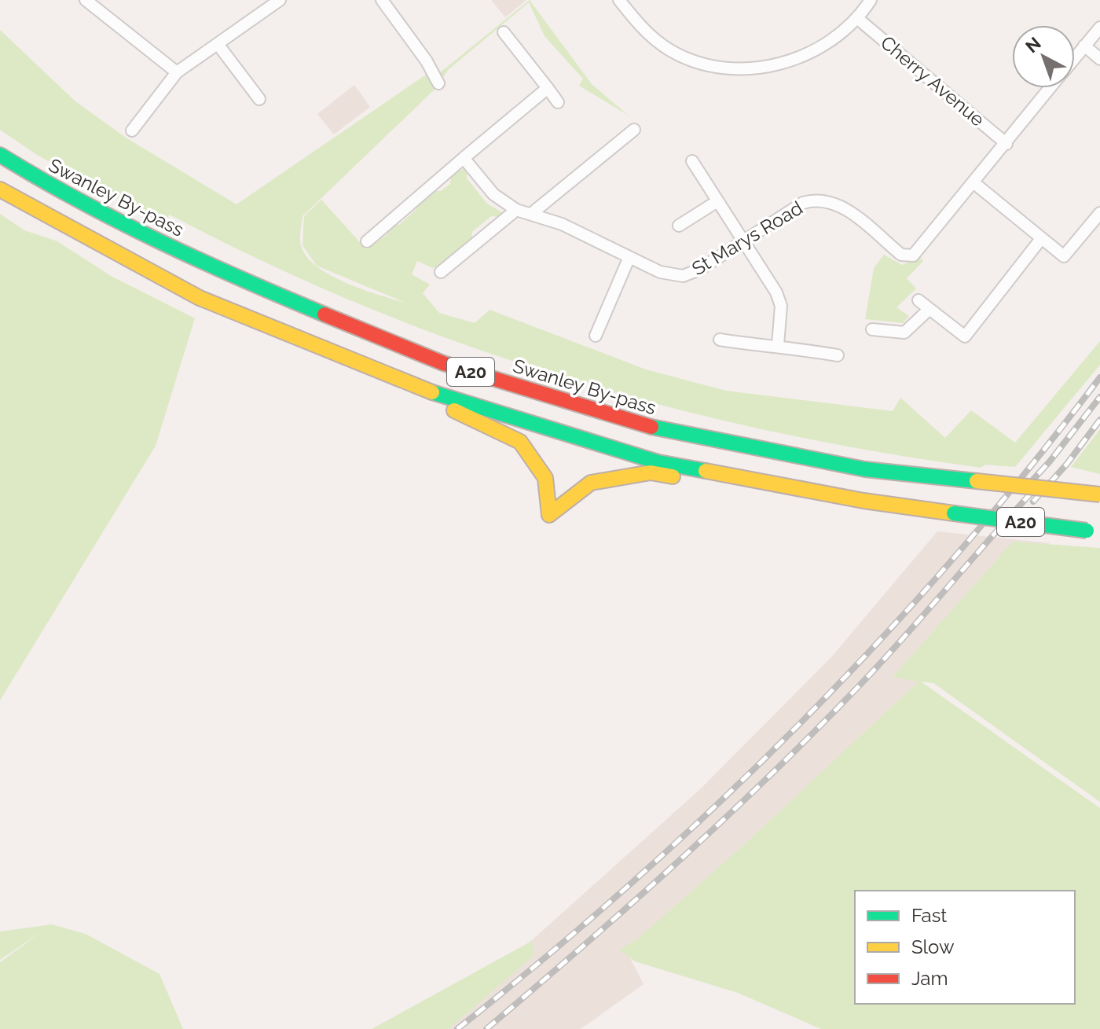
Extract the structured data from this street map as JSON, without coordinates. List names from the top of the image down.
{
  "streets": {
    "highway": ["Swanley By-pass", "A20"],
    "street": ["Cherry Avenue", "St Marys Road"]
  },
  "crossings": [
    ["Cherry Avenue", "St Marys Road"]
  ],
  "legend": ["Fast", "Slow", "Jam"],
  "north": "top left"
}
